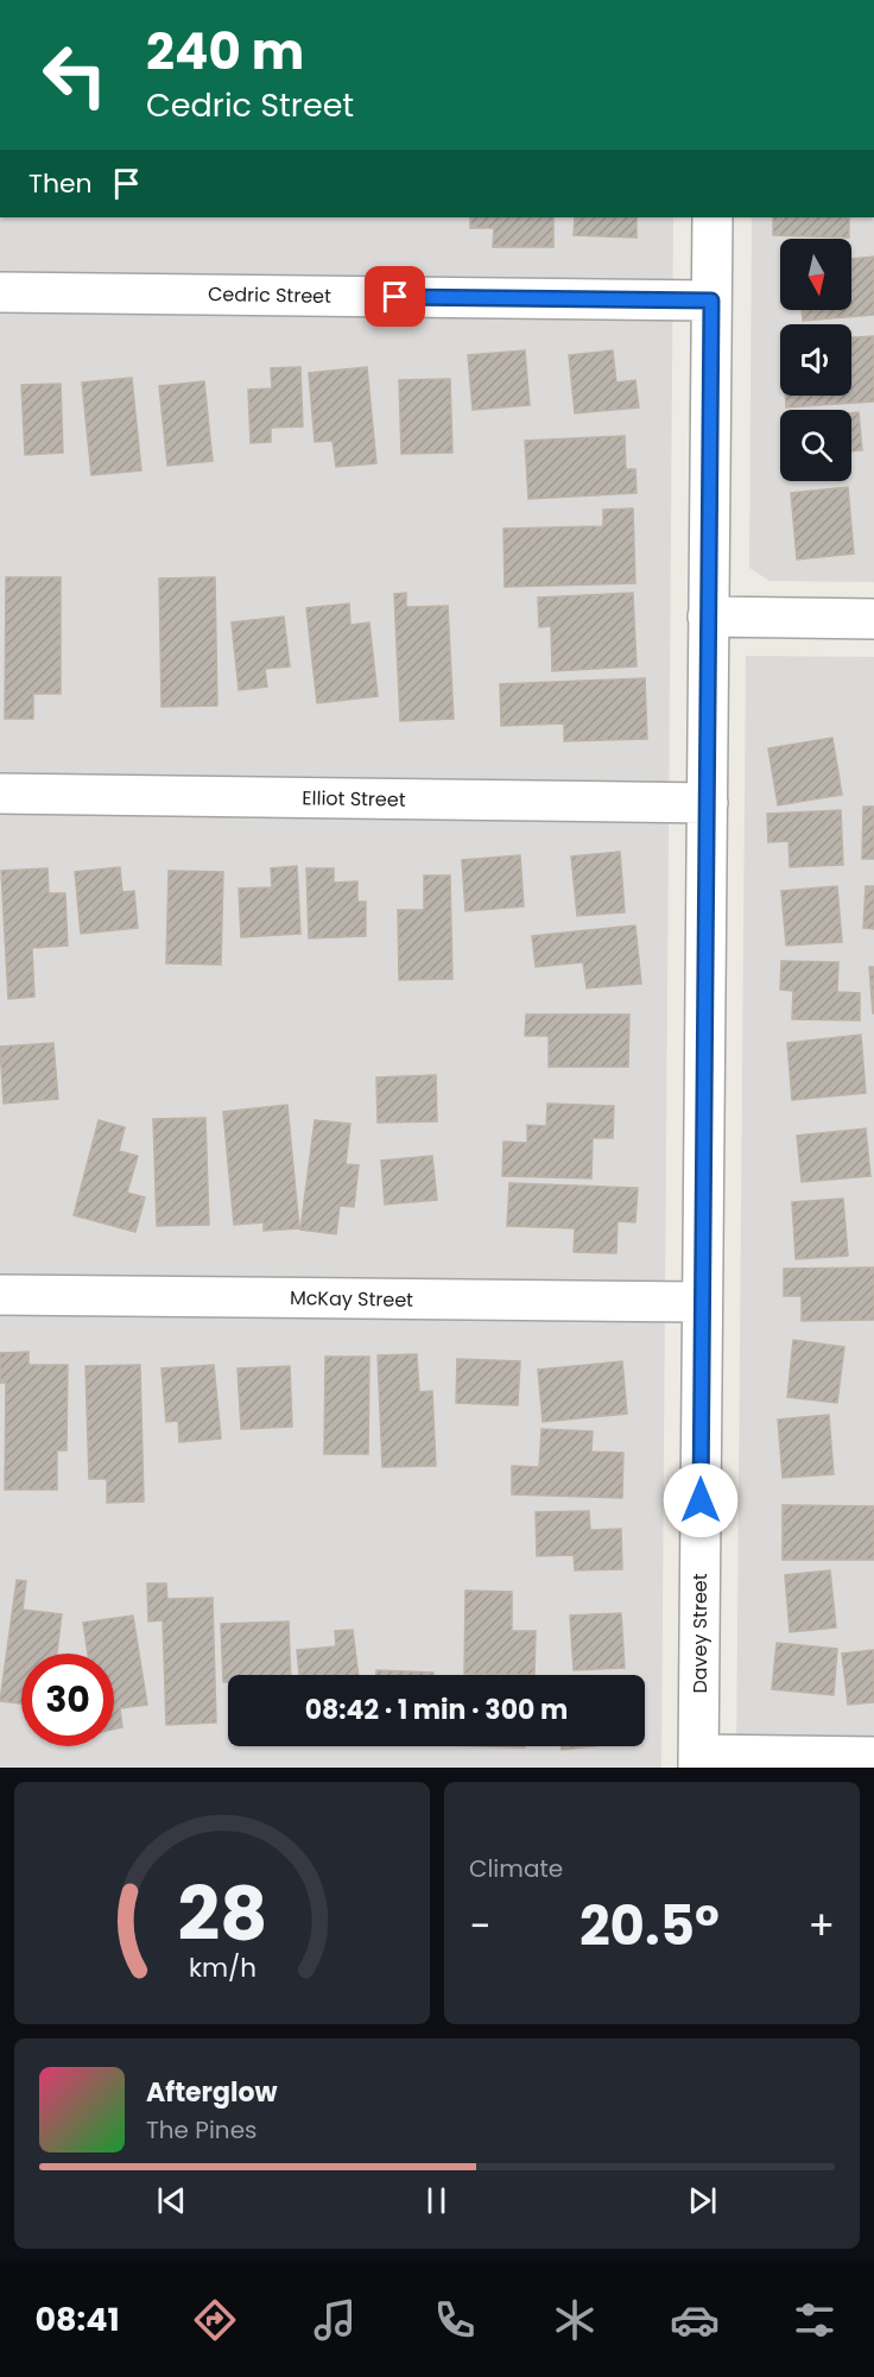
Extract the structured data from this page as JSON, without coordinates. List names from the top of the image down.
{
  "streets": {
    "street": [
      "Cedric Street",
      "Elliot Street",
      "McKay Street",
      "Davey Street"
    ]
  },
  "crossings": [
    ["Cedric Street", "Davey Street"],
    ["Elliot Street", "Davey Street"],
    ["McKay Street", "Davey Street"]
  ],
  "north": "bottom",
  "page": {
    "turn": ["240 m", "Cedric Street"],
    "then": "Then",
    "limit": "30",
    "trip": "08:42 · 1 min · 300 m",
    "tile": "Climate",
    "heat": ["−", "20.5°", "+"],
    "song": ["Afterglow", "The Pines"],
    "tabs": "08:41",
    "gauge": ["28", "km/h"]
  }
}
